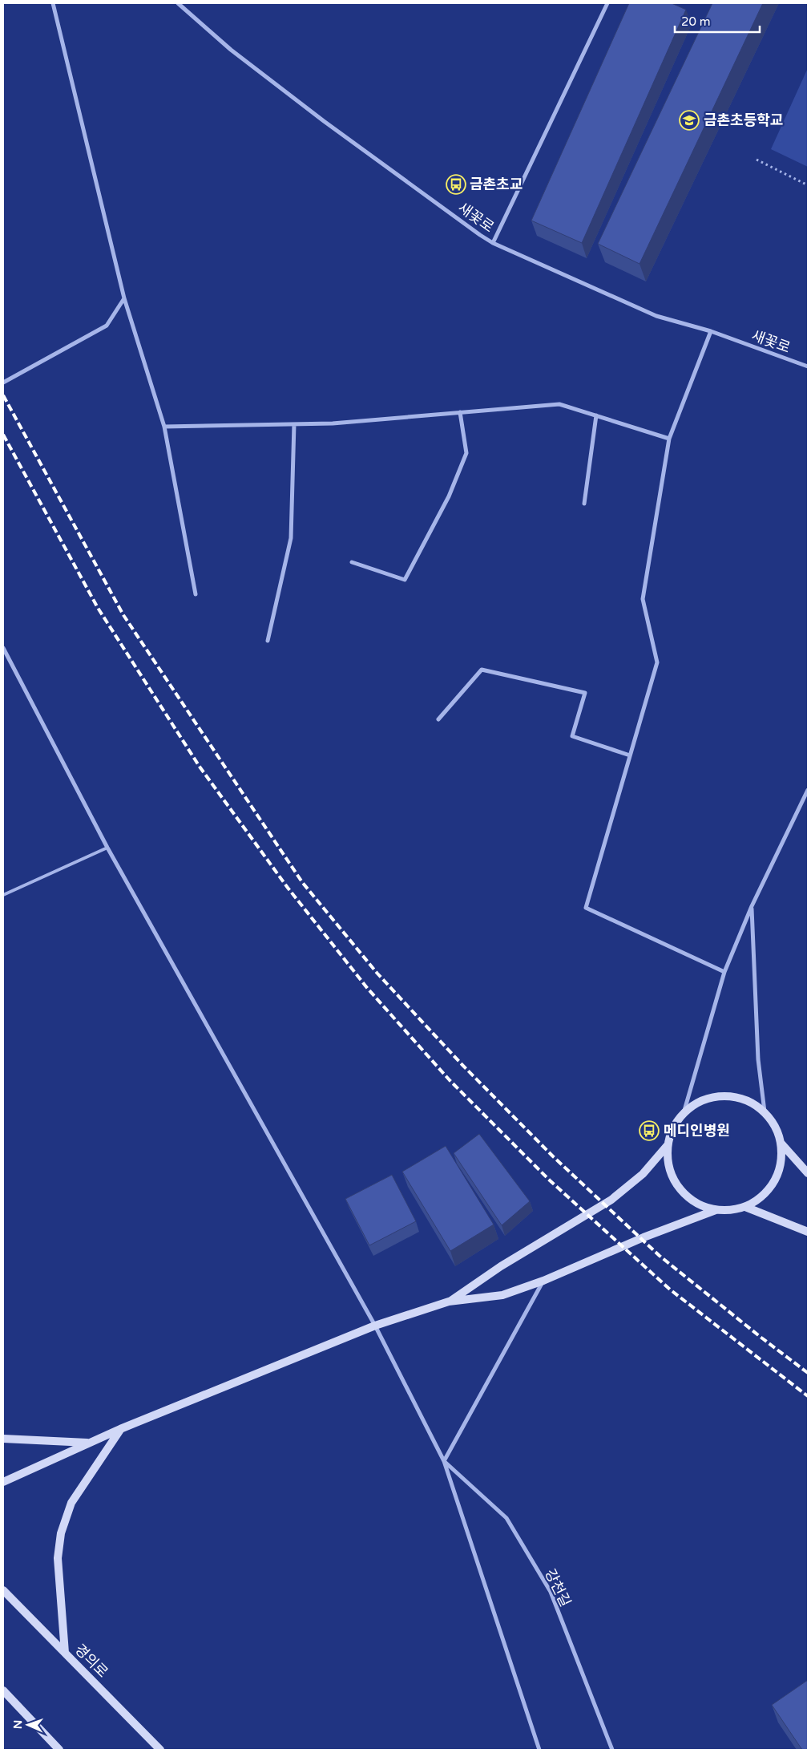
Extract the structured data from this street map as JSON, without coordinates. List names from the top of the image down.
{
  "streets": {
    "street": ["새꽃로", "강천길", "경의로"]
  },
  "places": {
    "school or university": ["금촌초등학교"],
    "bus stop": ["금촌초교", "메디인병원"]
  },
  "scale_bar": "20 m",
  "north": "left"
}
